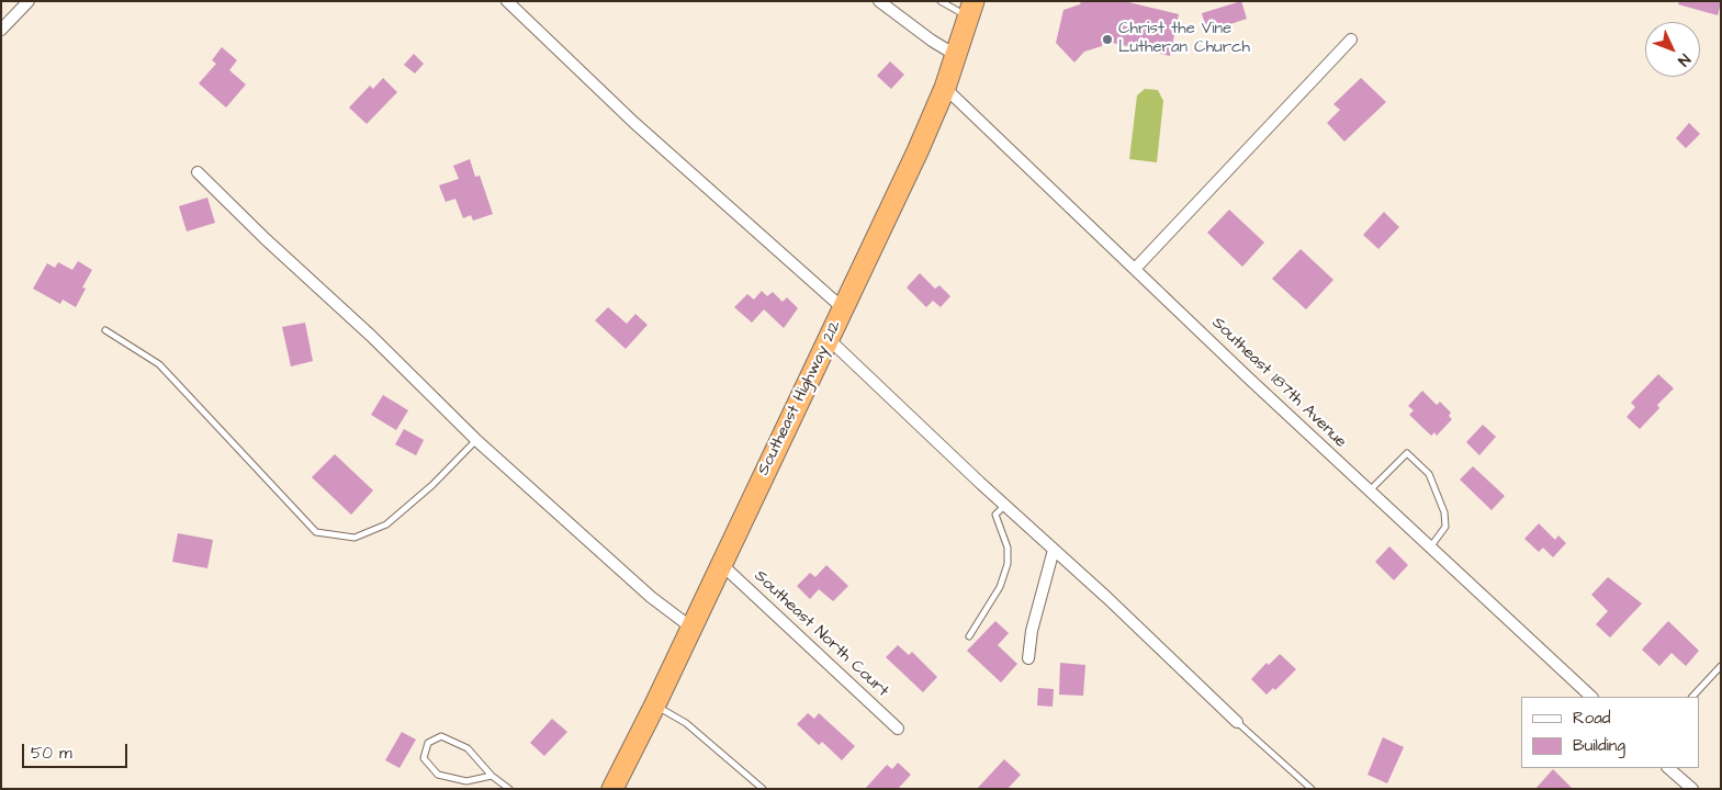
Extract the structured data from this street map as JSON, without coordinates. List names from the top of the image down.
{
  "streets": {
    "highway": ["Southeast Highway 212"],
    "street": ["Southeast 187th Avenue", "Southeast North Court"]
  },
  "crossings": [
    ["Southeast 187th Avenue", "Southeast Highway 212"],
    ["Southeast Highway 212", "Southeast North Court"]
  ],
  "places": ["Christ the Vine Lutheran Church"],
  "legend": ["Road", "Building"],
  "scale_bar": "50 m",
  "north": "bottom right"
}
